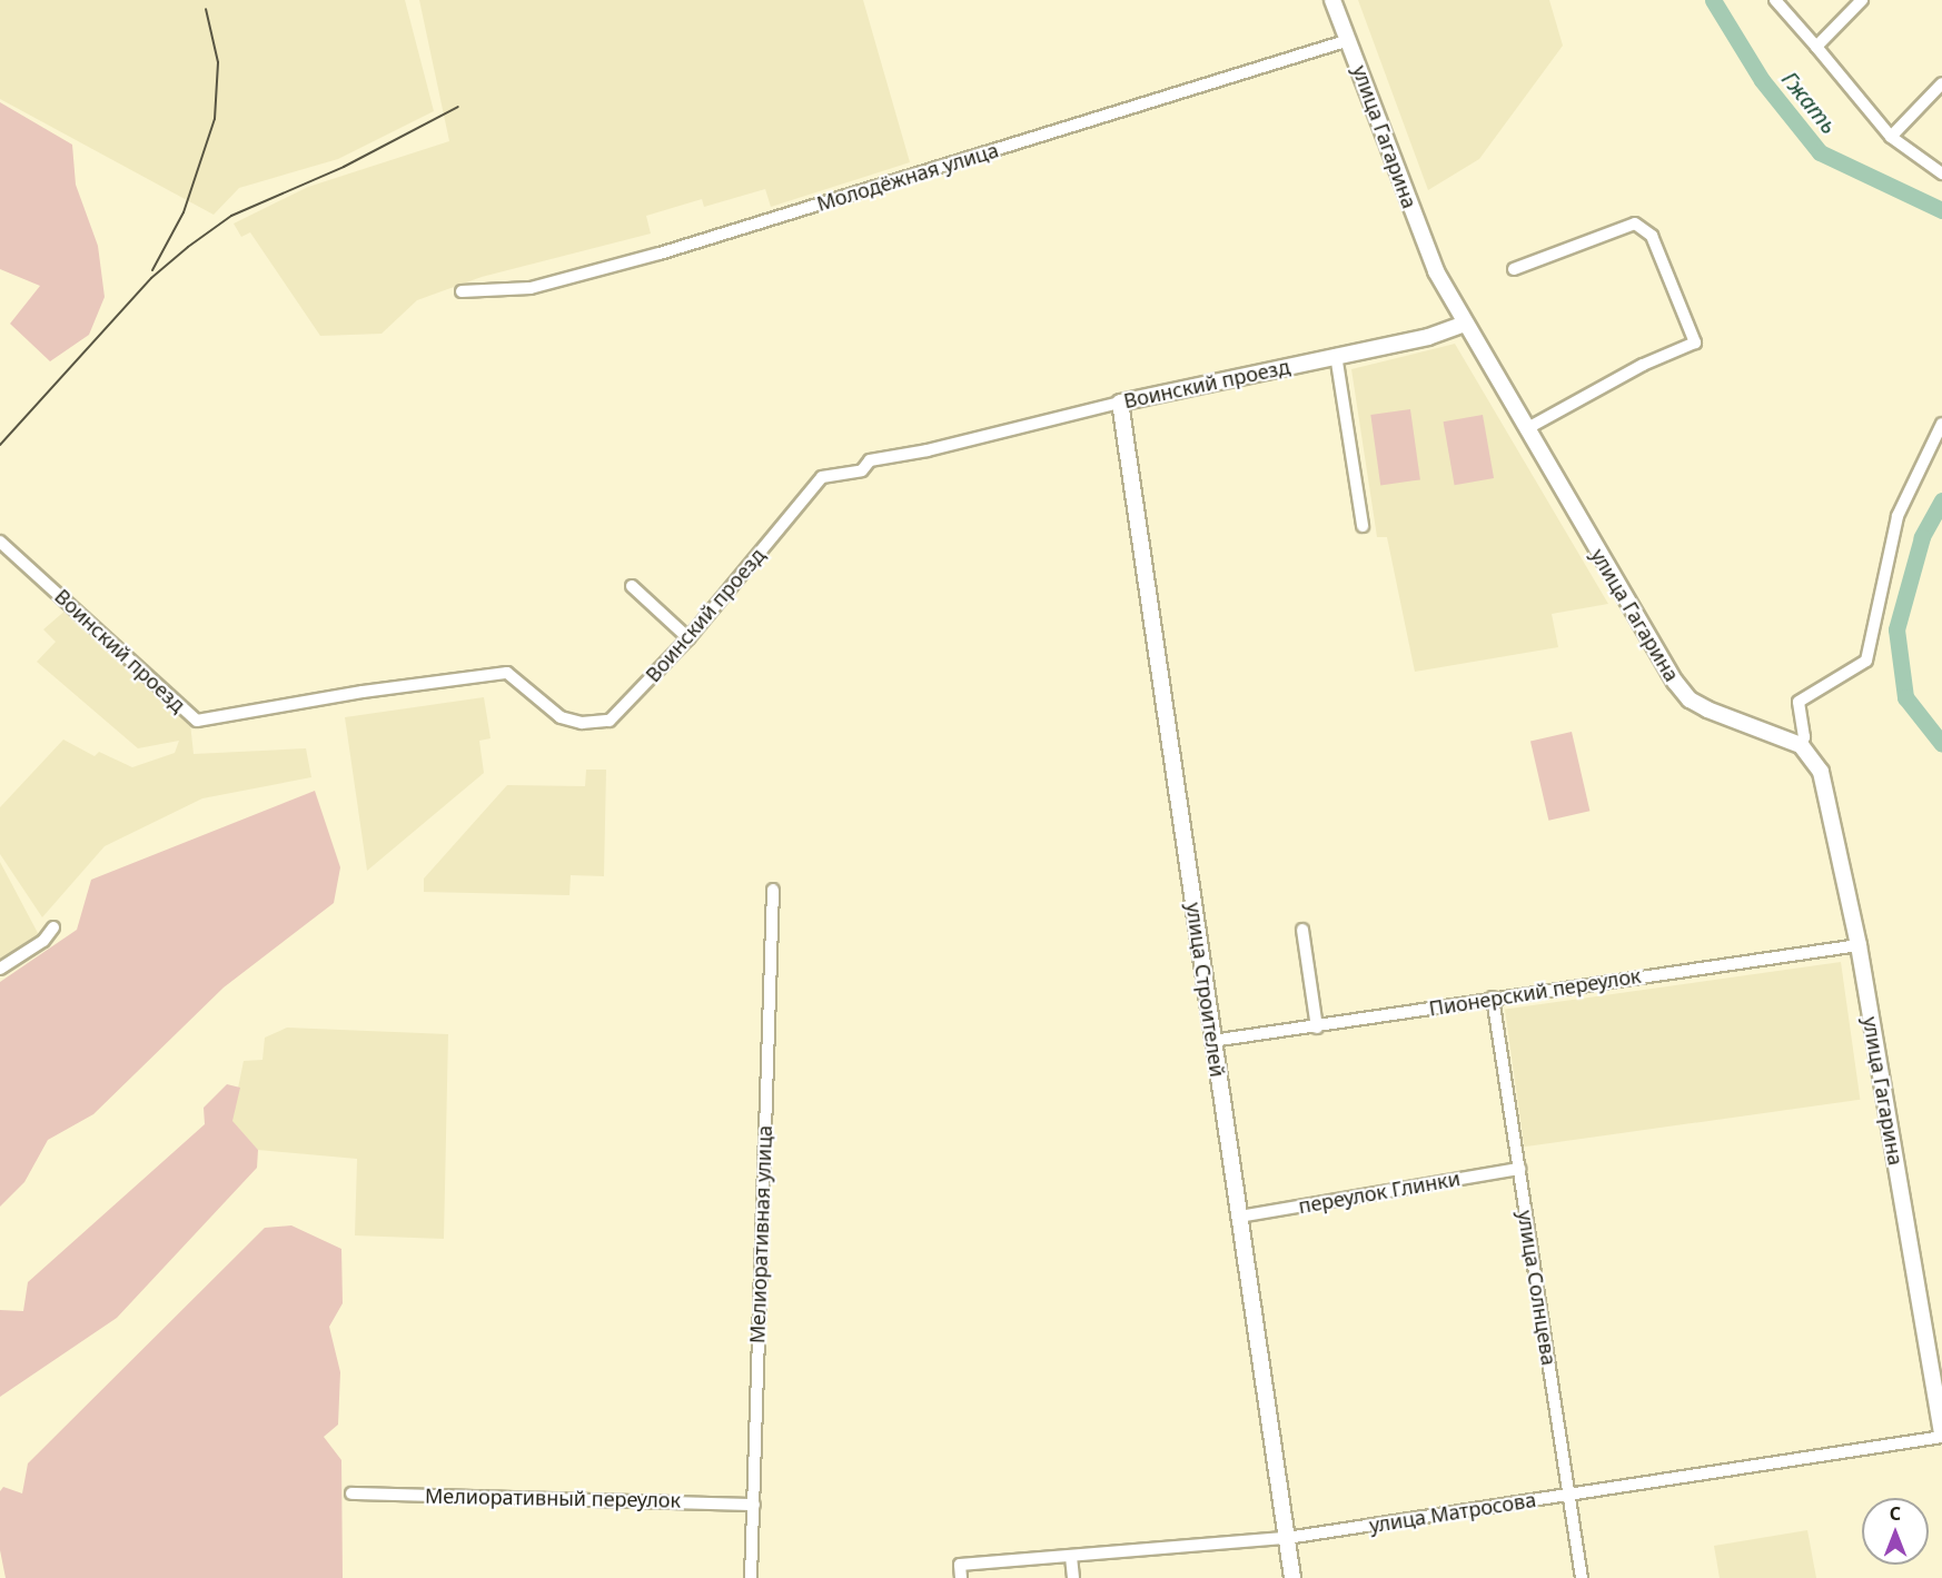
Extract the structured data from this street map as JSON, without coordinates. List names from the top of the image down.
{
  "streets": {
    "main road": ["улица Гагарина", "Воинский проезд", "улица Строителей"],
    "street": [
      "Молодёжная улица",
      "Пионерский переулок",
      "переулок Глинки",
      "Мелиоративная улица",
      "улица Солнцева",
      "Мелиоративный переулок",
      "улица Матросова"
    ]
  },
  "crossings": [
    ["улица Гагарина", "Молодёжная улица"],
    ["улица Гагарина", "Воинский проезд"],
    ["улица Гагарина", "Пионерский переулок"],
    ["улица Гагарина", "улица Матросова"],
    ["Воинский проезд", "улица Строителей"],
    ["улица Строителей", "Пионерский переулок"],
    ["улица Строителей", "переулок Глинки"],
    ["улица Строителей", "улица Матросова"],
    ["Пионерский переулок", "улица Солнцева"],
    ["переулок Глинки", "улица Солнцева"],
    ["Мелиоративная улица", "Мелиоративный переулок"],
    ["улица Солнцева", "улица Матросова"]
  ],
  "water": ["Гжать"],
  "north": "top"
}
